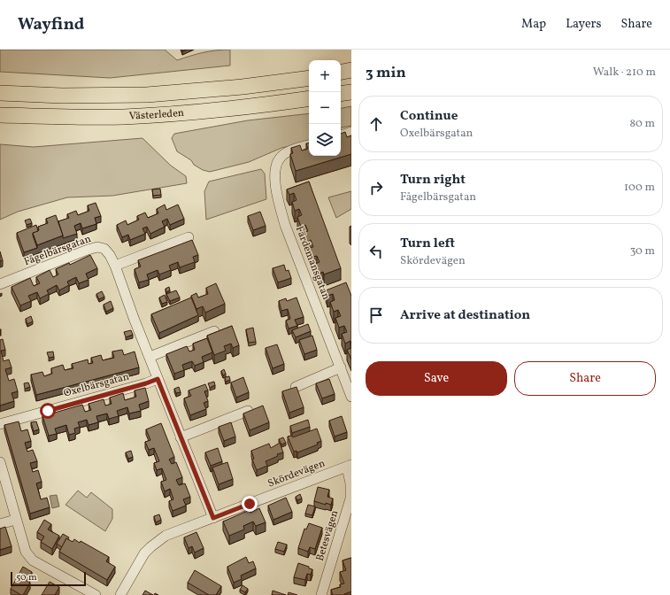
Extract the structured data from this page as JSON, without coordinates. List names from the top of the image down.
{
  "streets": {
    "highway": ["Västerleden"],
    "street": [
      "Fågelbärsgatan",
      "Färdemansgatan",
      "Oxelbärsgatan",
      "Skördevägen",
      "Betesvägen"
    ]
  },
  "crossings": [
    ["Fågelbärsgatan", "Oxelbärsgatan"],
    ["Fågelbärsgatan", "Skördevägen"],
    ["Skördevägen", "Betesvägen"]
  ],
  "scale_bar": "50 m",
  "page": {
    "header": "Wayfind",
    "nav": ["Map", "Layers", "Share"],
    "heading": ["3 min", "Walk · 210 m"],
    "map_buttons": ["+", "−"],
    "list": [
      ["Continue", "Oxelbärsgatan", "80 m"],
      ["Turn right", "Fågelbärsgatan", "100 m"],
      ["Turn left", "Skördevägen", "30 m"],
      "Arrive at destination"
    ],
    "buttons": ["Save", "Share"],
    "scale": "50 m"
  }
}
